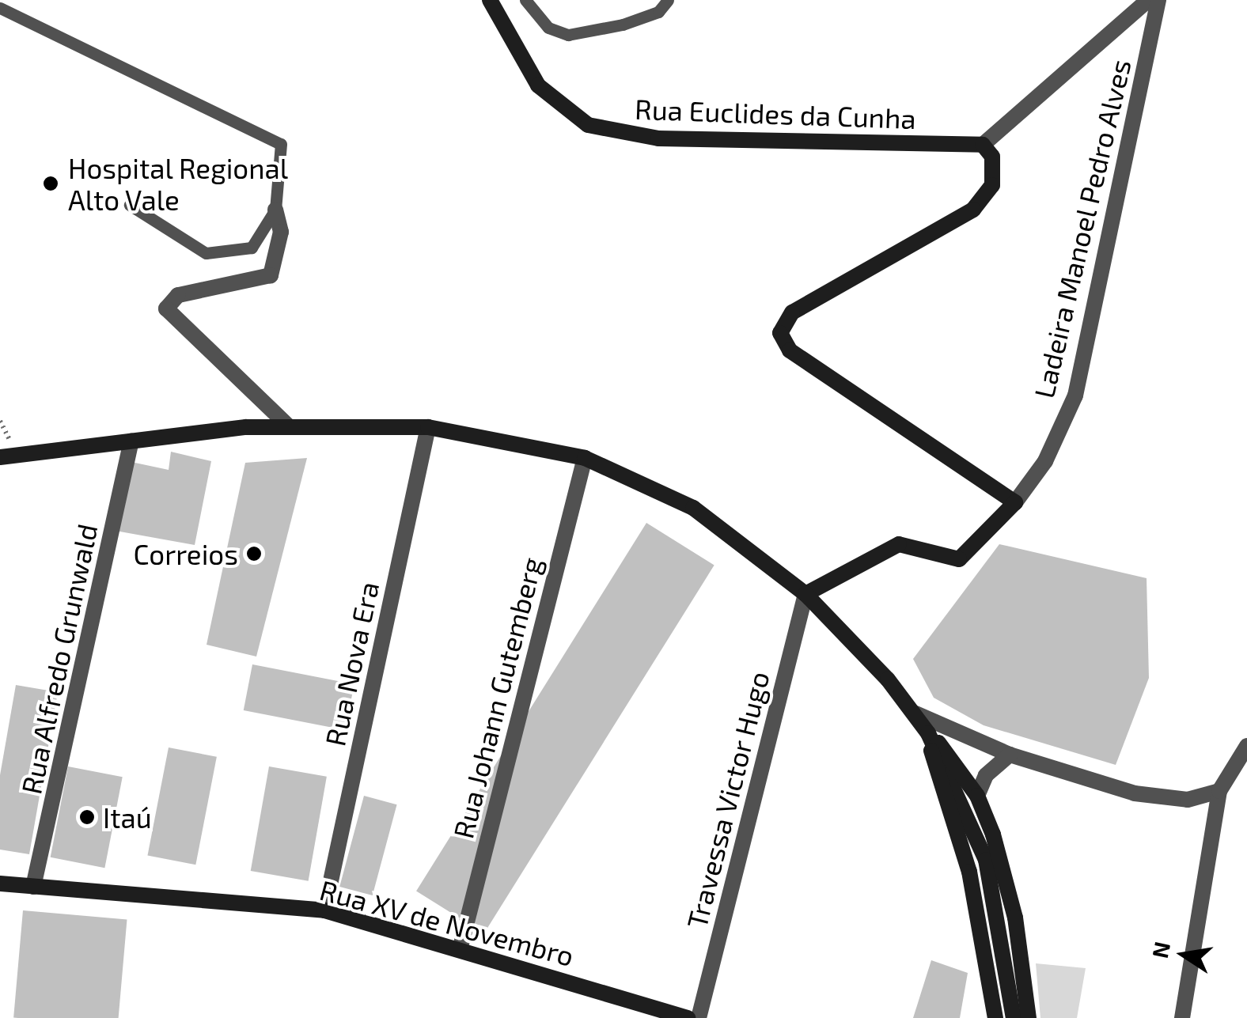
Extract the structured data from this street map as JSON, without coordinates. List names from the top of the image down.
{
  "streets": {
    "main road": ["Rua Euclides da Cunha", "Rua XV de Novembro"],
    "street": [
      "Ladeira Manoel Pedro Alves",
      "Rua Alfredo Grunwald",
      "Rua Nova Era",
      "Rua Johann Gutemberg",
      "Travessa Victor Hugo"
    ]
  },
  "crossings": [
    ["Rua Alfredo Grunwald", "Rua XV de Novembro"],
    ["Rua Nova Era", "Rua XV de Novembro"],
    ["Rua Johann Gutemberg", "Rua XV de Novembro"]
  ],
  "places": ["Hospital Regional Alto Vale", "Correios", "Itaú"],
  "north": "left"
}
